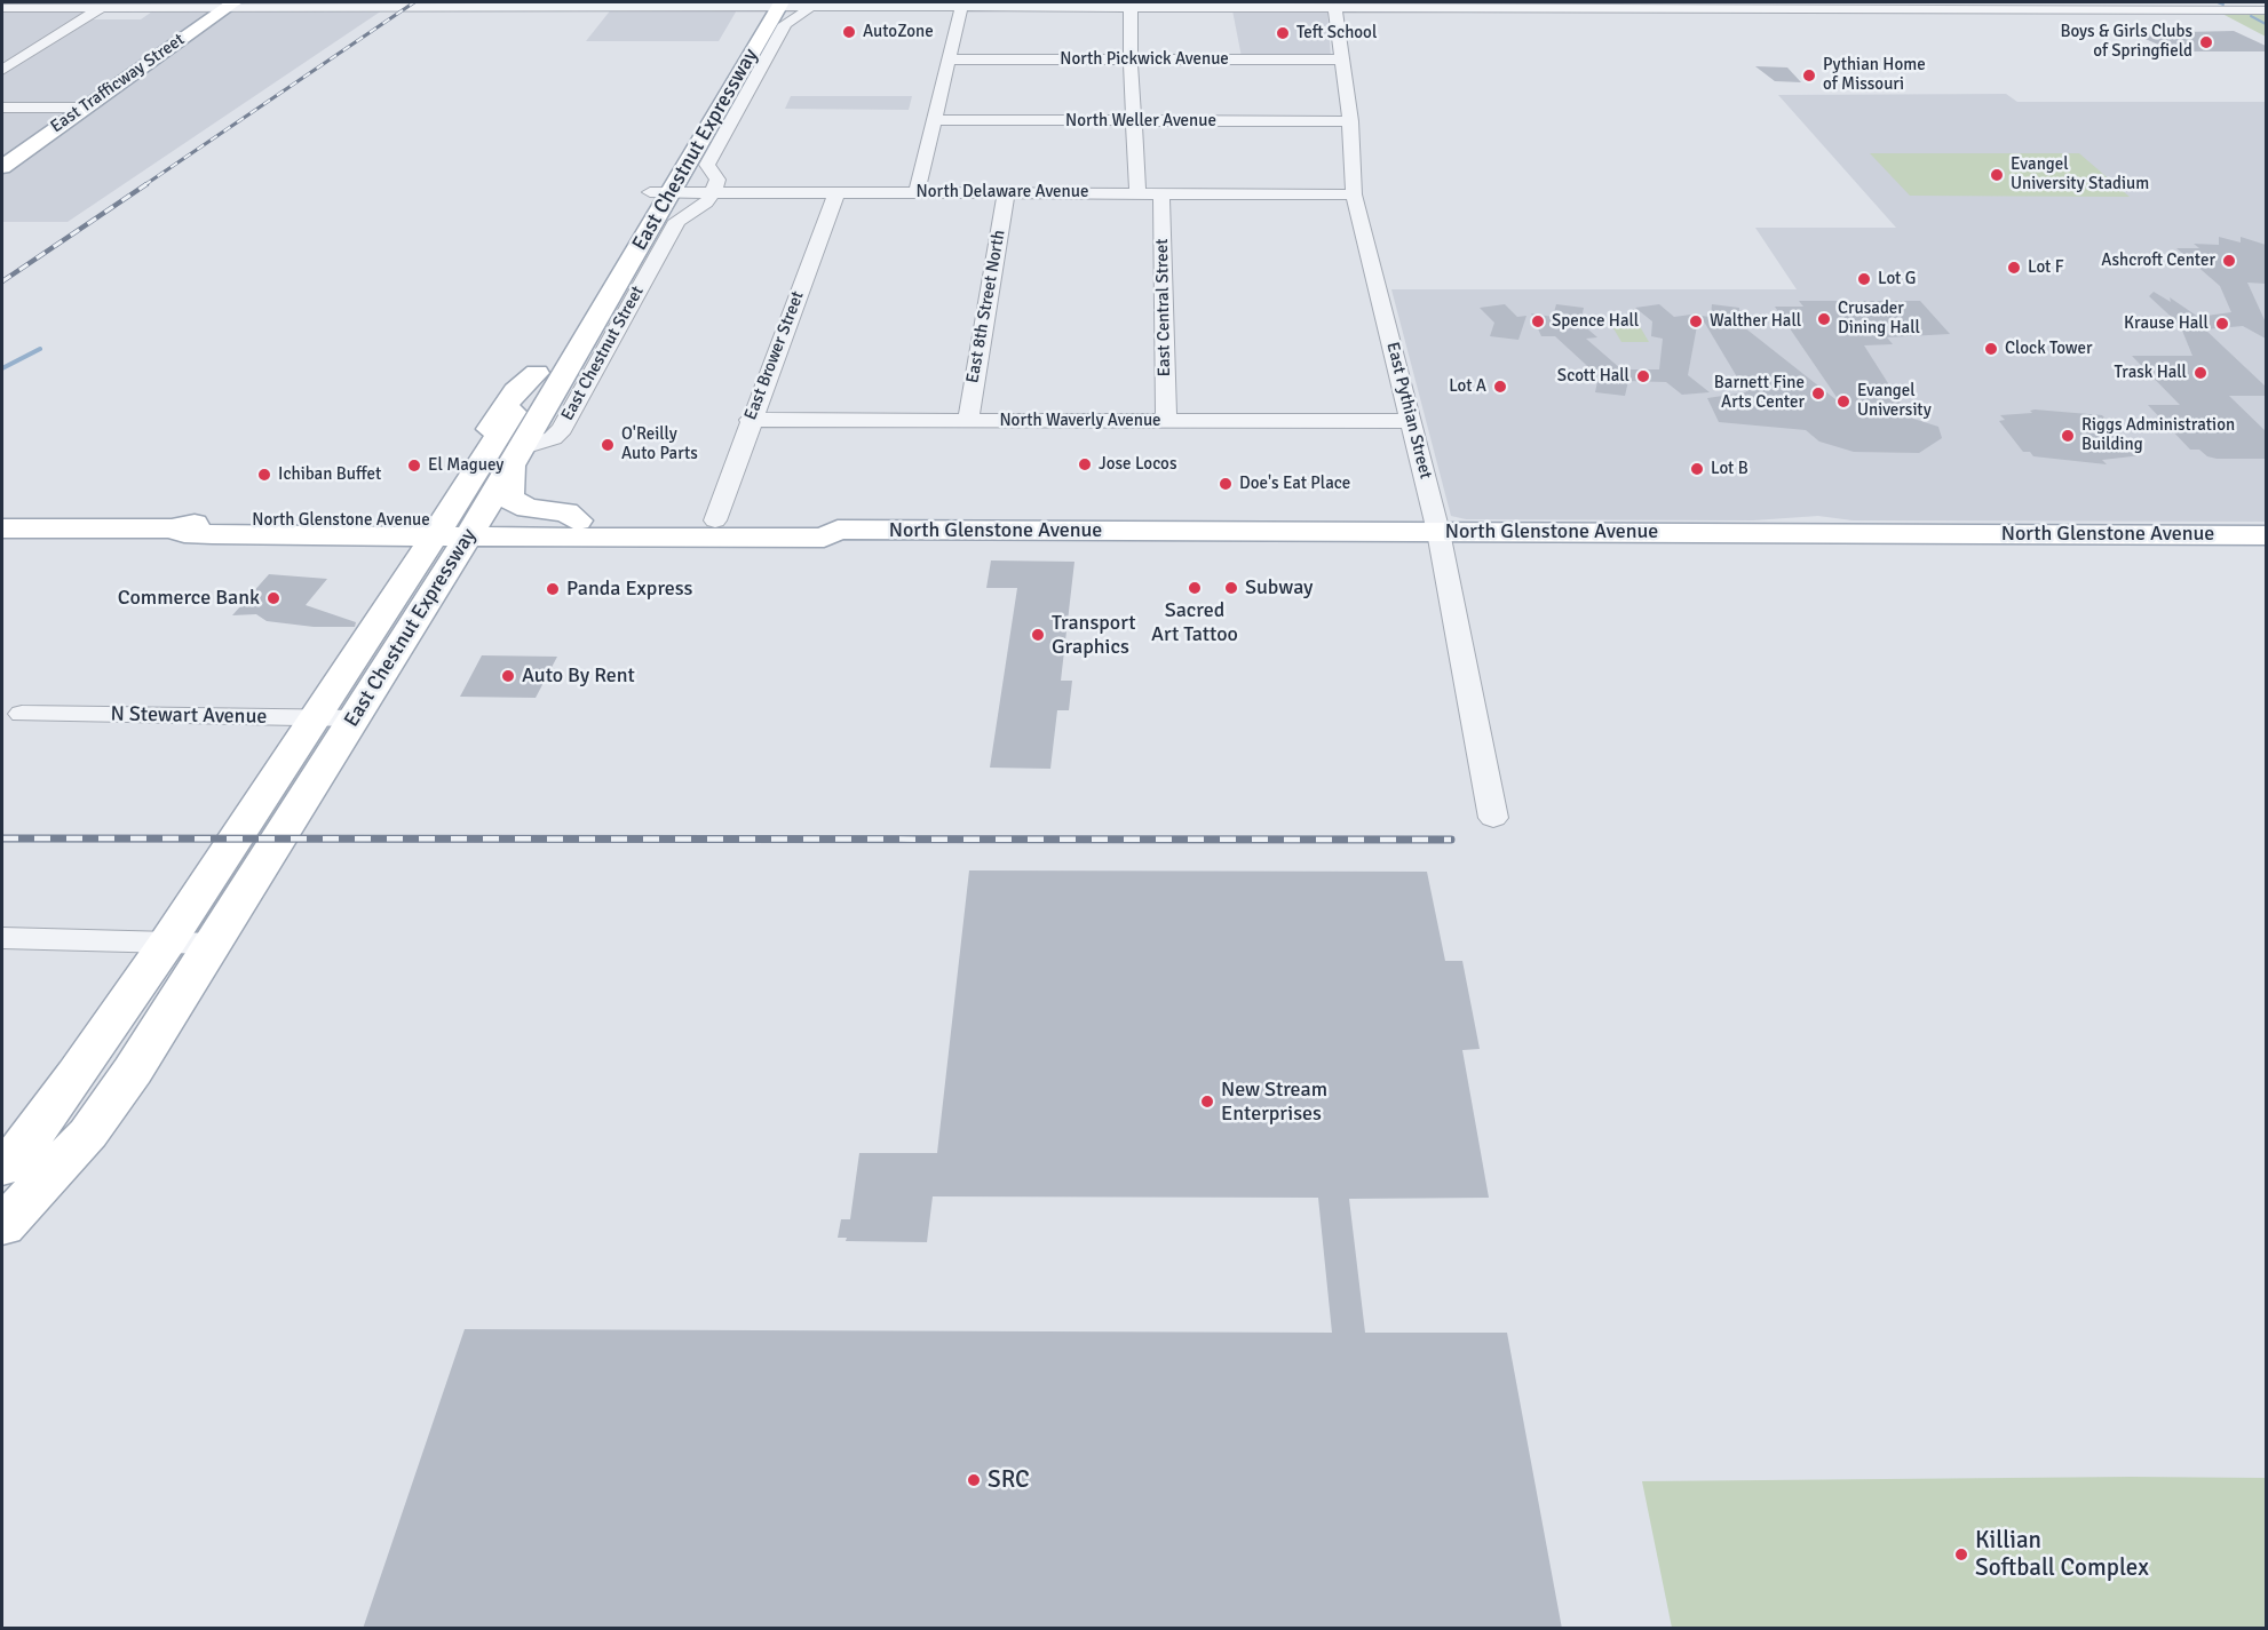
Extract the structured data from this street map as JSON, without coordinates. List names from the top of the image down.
{
  "streets": {
    "main road": ["East Trafficway Street", "East Chestnut Expressway", "North Glenstone Avenue"],
    "street": [
      "North Pickwick Avenue",
      "North Weller Avenue",
      "North Delaware Avenue",
      "East 8th Street North",
      "East Central Street",
      "East Chestnut Street",
      "East Brower Street",
      "East Pythian Street",
      "North Waverly Avenue",
      "N Stewart Avenue"
    ]
  },
  "crossings": [
    ["North Pickwick Avenue", "East Pythian Street"],
    ["North Weller Avenue", "East Pythian Street"],
    ["East Chestnut Expressway", "North Delaware Avenue"],
    ["East Chestnut Expressway", "East Chestnut Street"],
    ["East Chestnut Expressway", "North Glenstone Avenue"],
    ["East Chestnut Expressway", "N Stewart Avenue"],
    ["North Delaware Avenue", "East 8th Street North"],
    ["North Delaware Avenue", "East Central Street"],
    ["North Delaware Avenue", "East Chestnut Street"],
    ["North Delaware Avenue", "East Brower Street"],
    ["North Delaware Avenue", "East Pythian Street"],
    ["East 8th Street North", "North Waverly Avenue"],
    ["East Central Street", "North Waverly Avenue"],
    ["East Brower Street", "North Waverly Avenue"],
    ["East Brower Street", "North Glenstone Avenue"],
    ["East Pythian Street", "North Waverly Avenue"],
    ["East Pythian Street", "North Glenstone Avenue"]
  ],
  "places": [
    "AutoZone",
    "Teft School",
    "Boys & Girls Clubs of Springfield",
    "Pythian Home of Missouri",
    "Evangel University Stadium",
    "Ashcroft Center",
    "Lot F",
    "Lot G",
    "Crusader Dining Hall",
    "Spence Hall",
    "Walther Hall",
    "Krause Hall",
    "Clock Tower",
    "Trask Hall",
    "Scott Hall",
    "Lot A",
    "Barnett Fine Arts Center",
    "Evangel University",
    "Riggs Administration Building",
    "O'Reilly Auto Parts",
    "Jose Locos",
    "El Maguey",
    "Lot B",
    "Ichiban Buffet",
    "Doe's Eat Place",
    "Sacred Art Tattoo",
    "Subway",
    "Panda Express",
    "Commerce Bank",
    "Transport Graphics",
    "Auto By Rent",
    "New Stream Enterprises",
    "SRC",
    "Killian Softball Complex"
  ]
}
